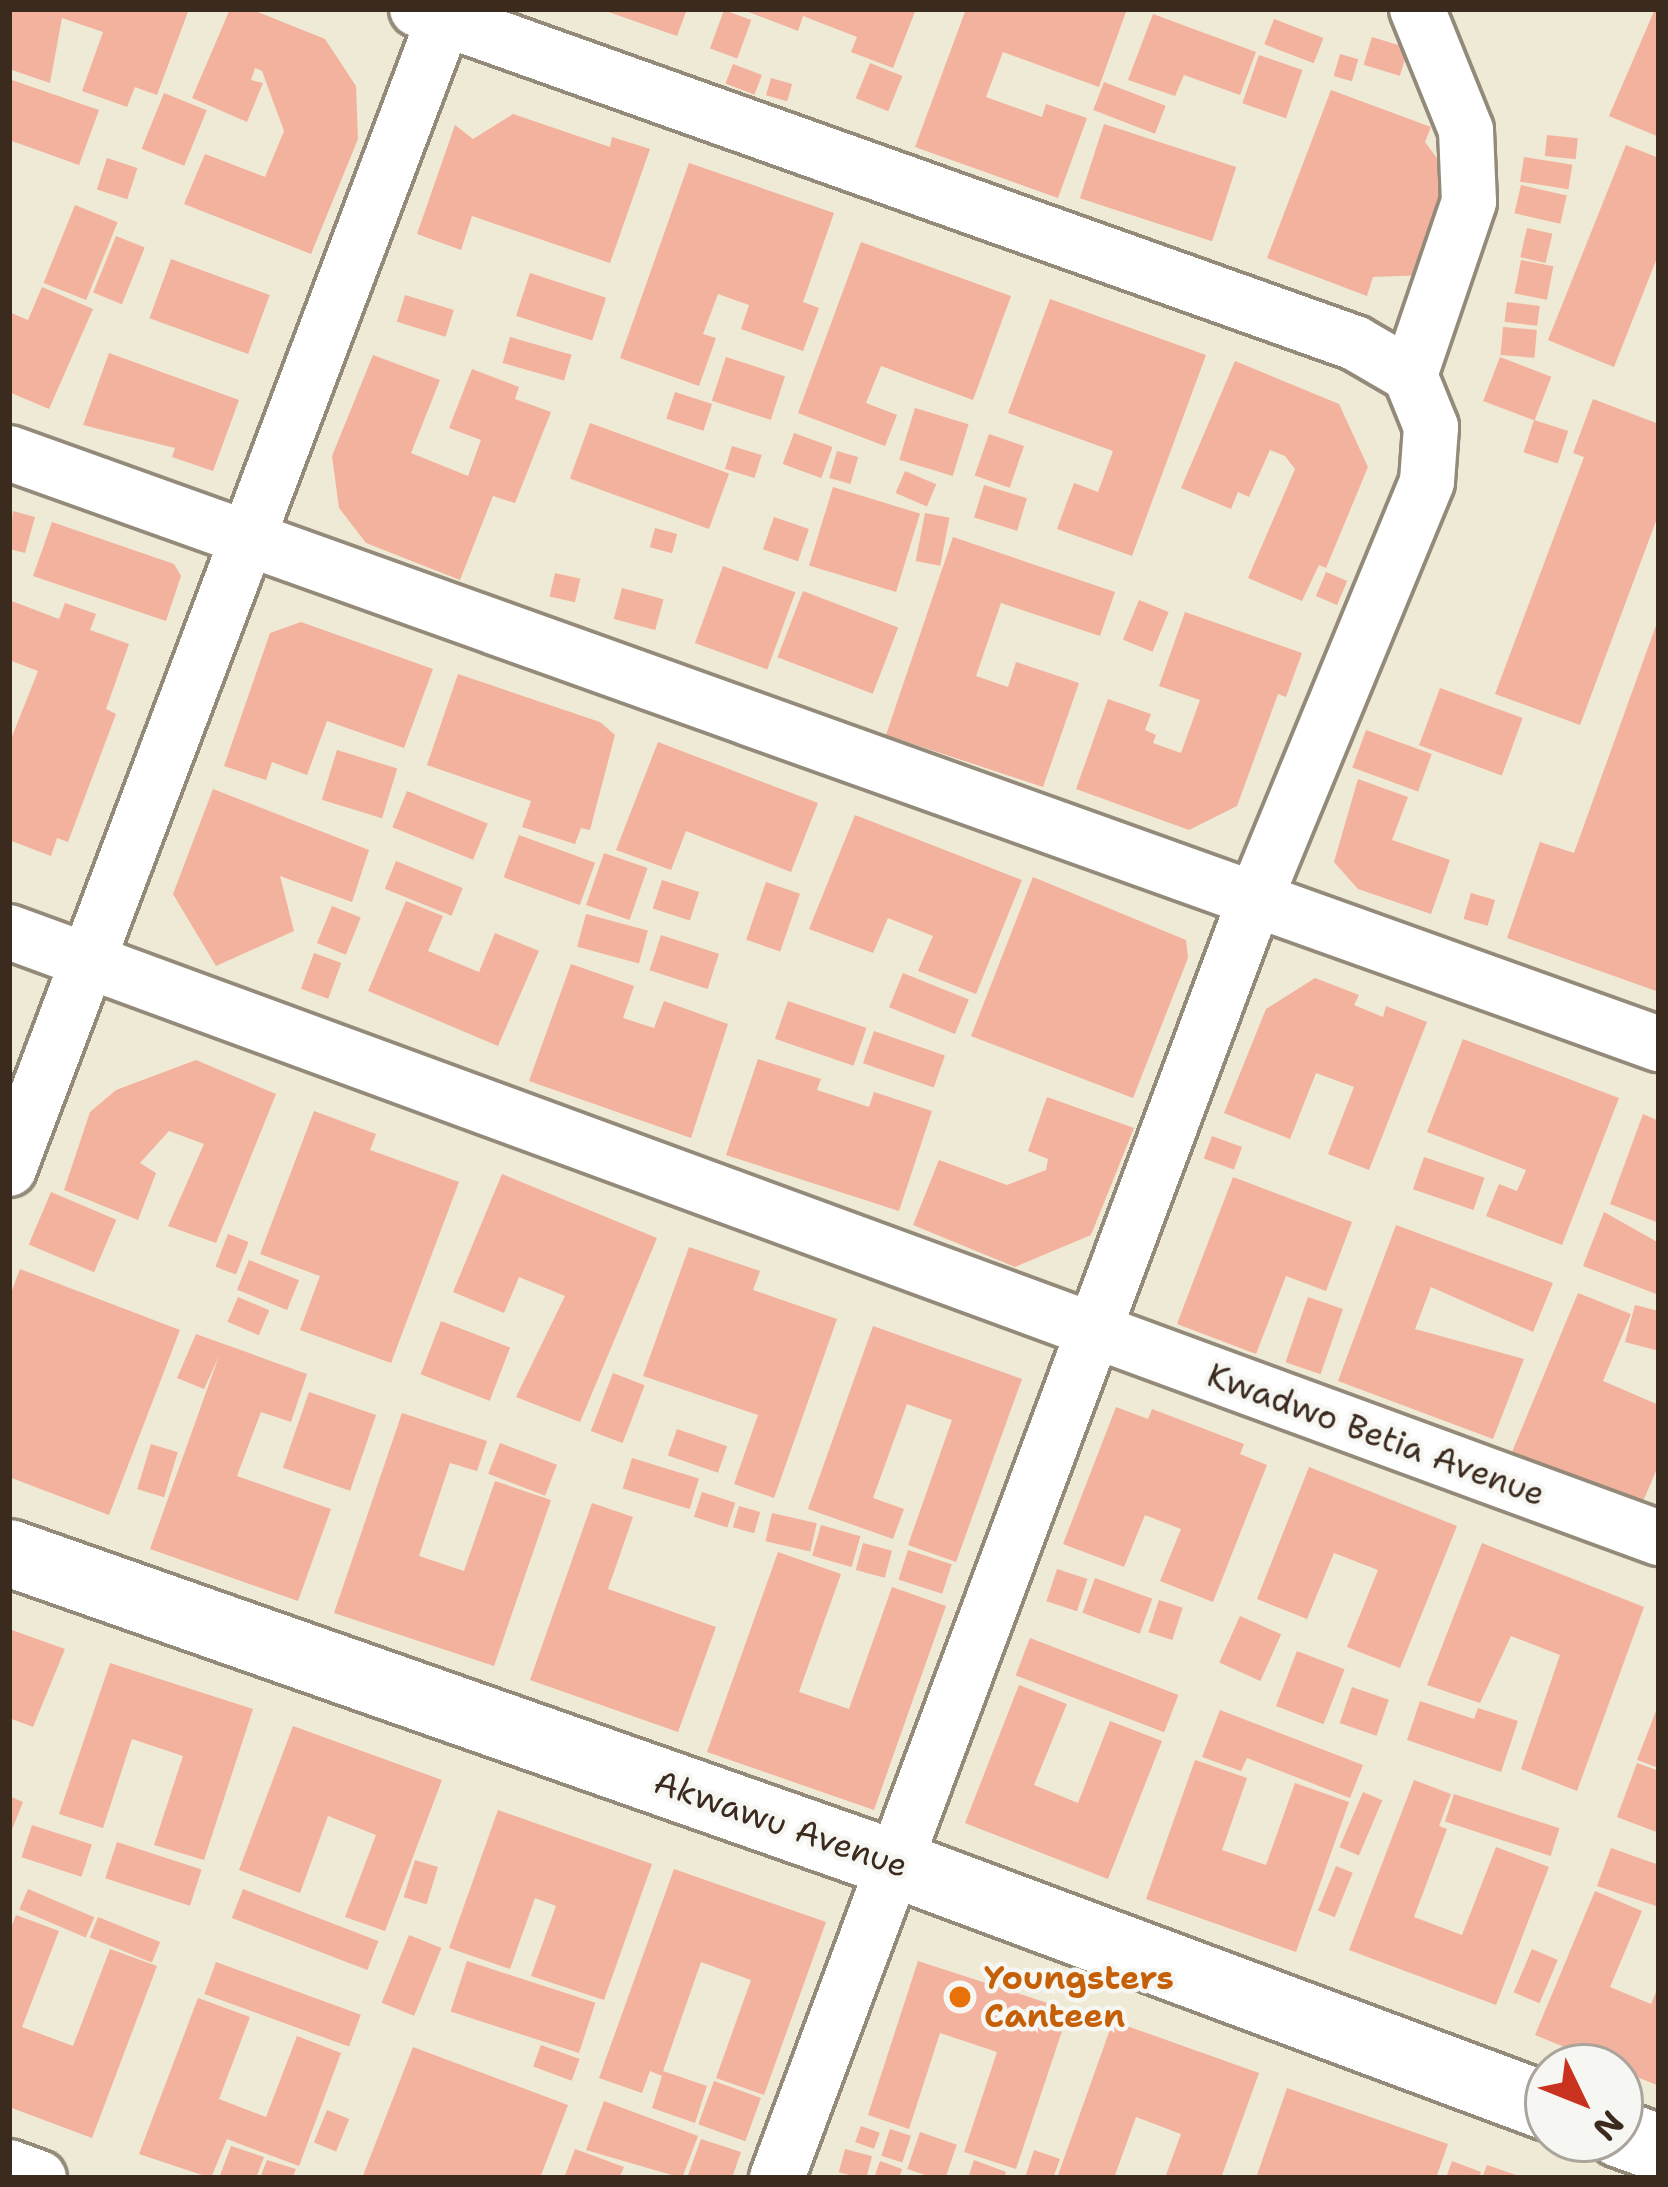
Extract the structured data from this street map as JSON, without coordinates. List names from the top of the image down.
{
  "streets": {
    "street": ["Kwadwo Betia Avenue", "Akwawu Avenue"]
  },
  "places": ["Youngsters Canteen"],
  "north": "bottom right"
}
